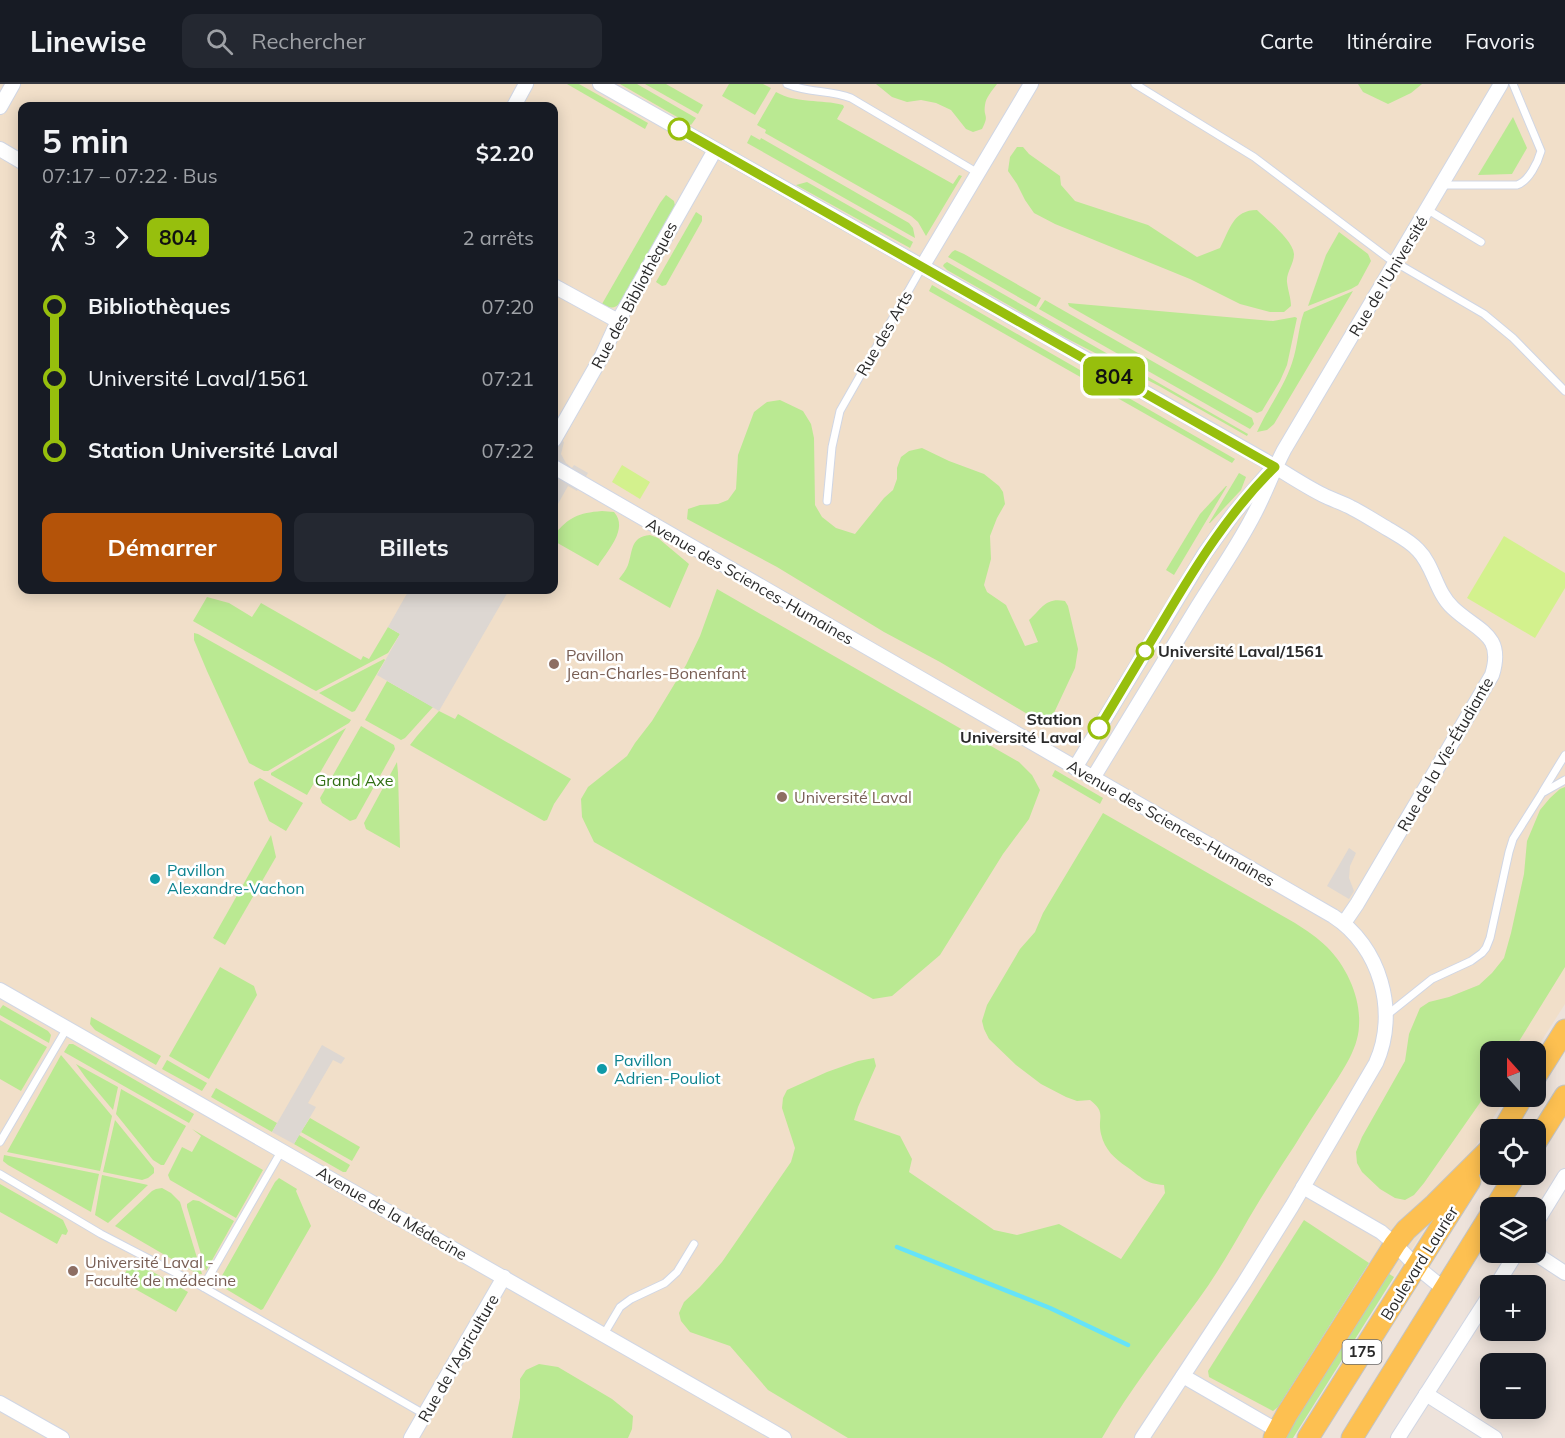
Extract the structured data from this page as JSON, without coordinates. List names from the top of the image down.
{
  "streets": {
    "main road": ["Boulevard Laurier", "175"],
    "street": [
      "Rue de l'Université",
      "Rue des Bibliothèques",
      "Rue des Arts",
      "Avenue des Sciences-Humaines",
      "Rue de la Vie-Étudiante",
      "Avenue de la Médecine",
      "Rue de l'Agriculture"
    ]
  },
  "crossings": [
    ["Rue de l'Université", "Avenue des Sciences-Humaines"],
    ["Rue de l'Université", "Rue de la Vie-Étudiante"],
    ["Rue des Bibliothèques", "Rue de la Vie-Étudiante"],
    ["Rue des Arts", "Rue de la Vie-Étudiante"],
    ["Avenue des Sciences-Humaines", "Rue de la Vie-Étudiante"],
    ["Avenue de la Médecine", "Rue de l'Agriculture"]
  ],
  "parks": ["Grand Axe"],
  "places": [
    "Université Laval/1561",
    "Pavillon Jean-Charles-Bonenfant",
    "Station Université Laval",
    "Université Laval",
    "Pavillon Alexandre-Vachon",
    "Pavillon Adrien-Pouliot",
    "Université Laval - Faculté de médecine"
  ],
  "lines": ["bus line 804"],
  "north": "top",
  "page": {
    "header": "Linewise",
    "search": "Rechercher",
    "nav": ["Carte", "Itinéraire", "Favoris"],
    "on_map": "804",
    "heading": ["5 min", "07:17 – 07:22 · Bus", "$2.20"],
    "legs": ["3", "804", "2 arrêts"],
    "list": [
      {
        "name": "Bibliothèques",
        "value": "07:20"
      },
      {
        "name": "Université Laval/1561",
        "value": "07:21"
      },
      {
        "name": "Station Université Laval",
        "value": "07:22"
      }
    ],
    "buttons": ["Démarrer", "Billets"],
    "map_buttons": ["+", "−"]
  }
}
